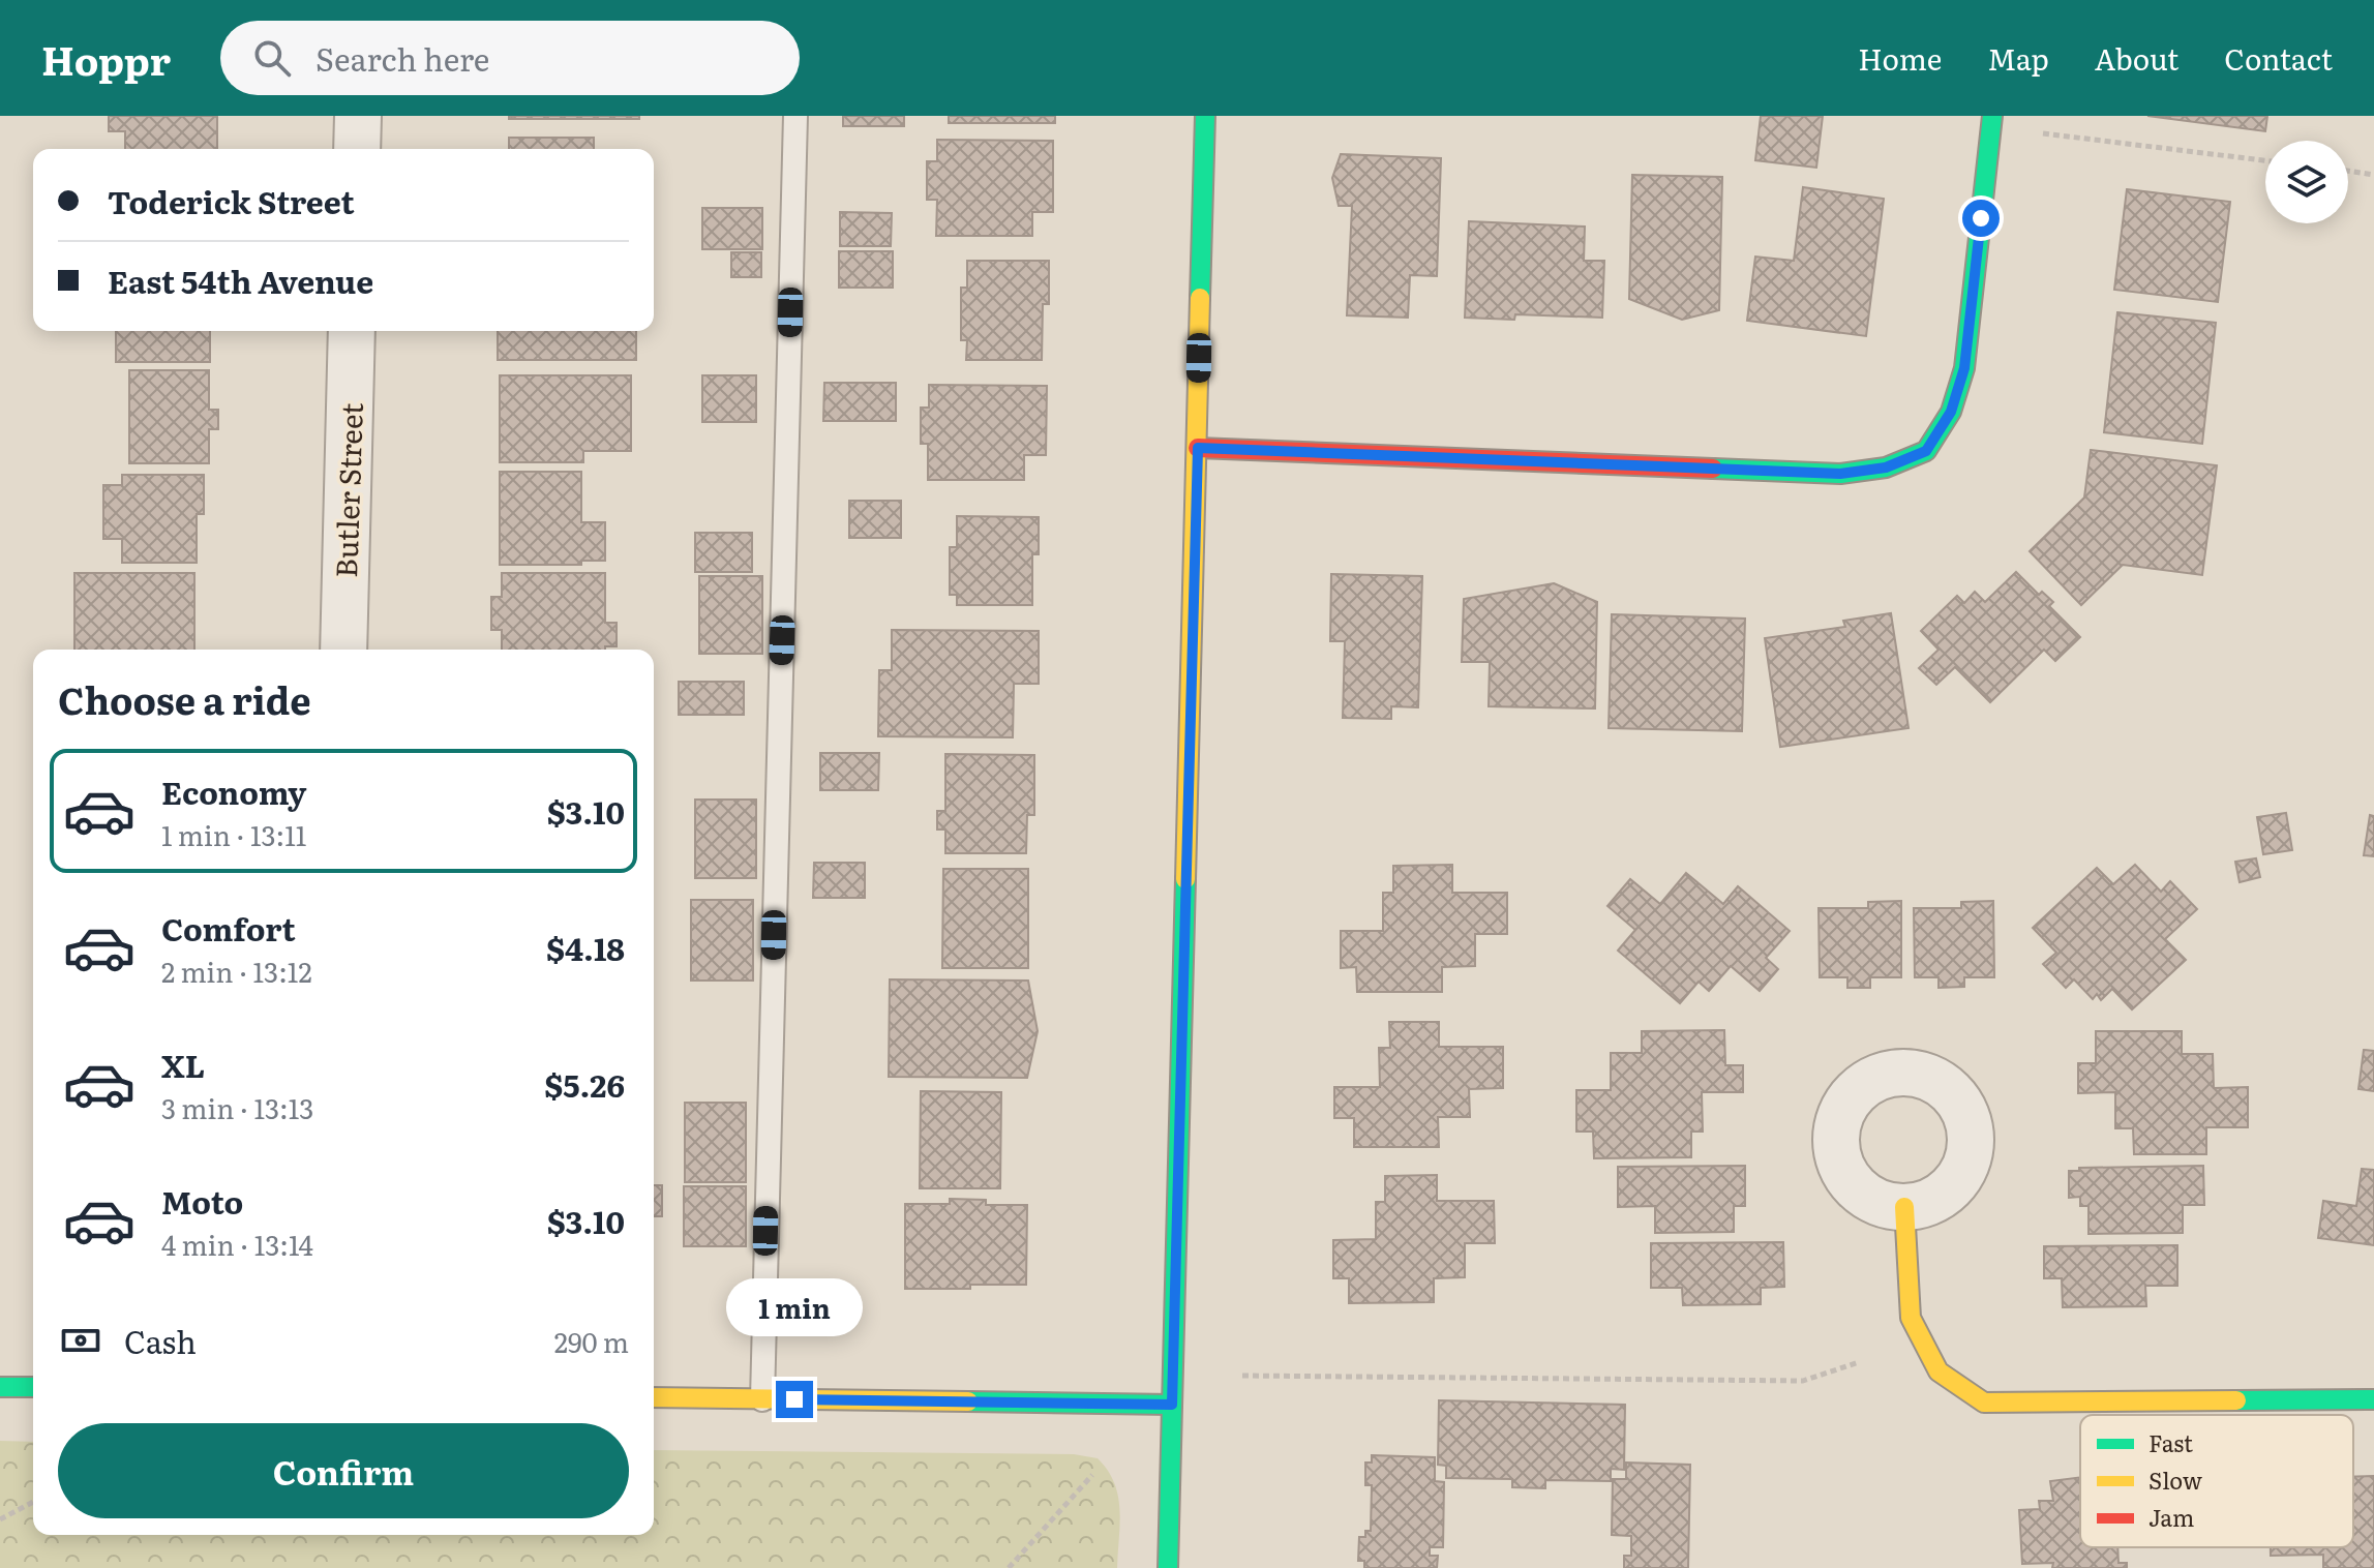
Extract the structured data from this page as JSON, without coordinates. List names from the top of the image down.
{
  "streets": {
    "street": ["Butler Street"]
  },
  "legend": ["Fast", "Slow", "Jam"],
  "page": {
    "header": "Hoppr",
    "search": "Search here",
    "nav": [
      "Home",
      "Map",
      "About",
      "Contact"
    ],
    "banner": ["Toderick Street", "East 54th Avenue"],
    "heading": "Choose a ride",
    "list": [
      {
        "name": "Economy",
        "note": "1 min · 13:11",
        "value": "$3.10"
      },
      {
        "name": "Comfort",
        "note": "2 min · 13:12",
        "value": "$4.18"
      },
      {
        "name": "XL",
        "note": "3 min · 13:13",
        "value": "$5.26"
      },
      {
        "name": "Moto",
        "note": "4 min · 13:14",
        "value": "$3.10"
      }
    ],
    "bubble": "1 min",
    "pay": ["Cash", "290 m"],
    "buttons": "Confirm"
  }
}
